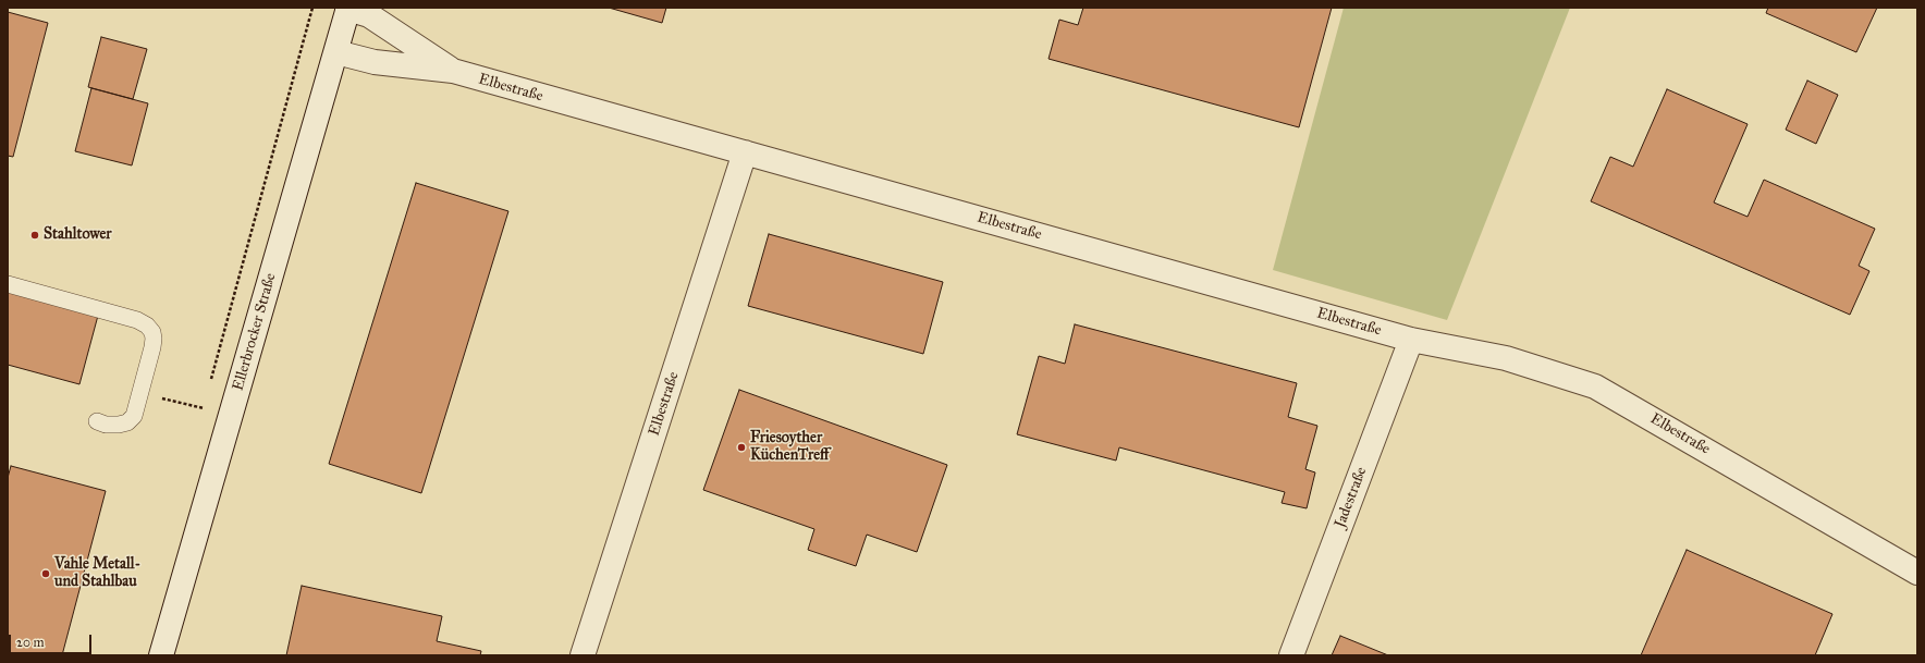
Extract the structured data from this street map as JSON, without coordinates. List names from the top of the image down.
{
  "streets": {
    "street": ["Elbestraße", "Ellerbrocker Straße", "Jadestraße"]
  },
  "crossings": [
    ["Elbestraße", "Ellerbrocker Straße"],
    ["Elbestraße", "Jadestraße"]
  ],
  "places": ["Stahltower", "Friesoyther KüchenTreff", "Vahle Metall- und Stahlbau"],
  "scale_bar": "20 m"
}
